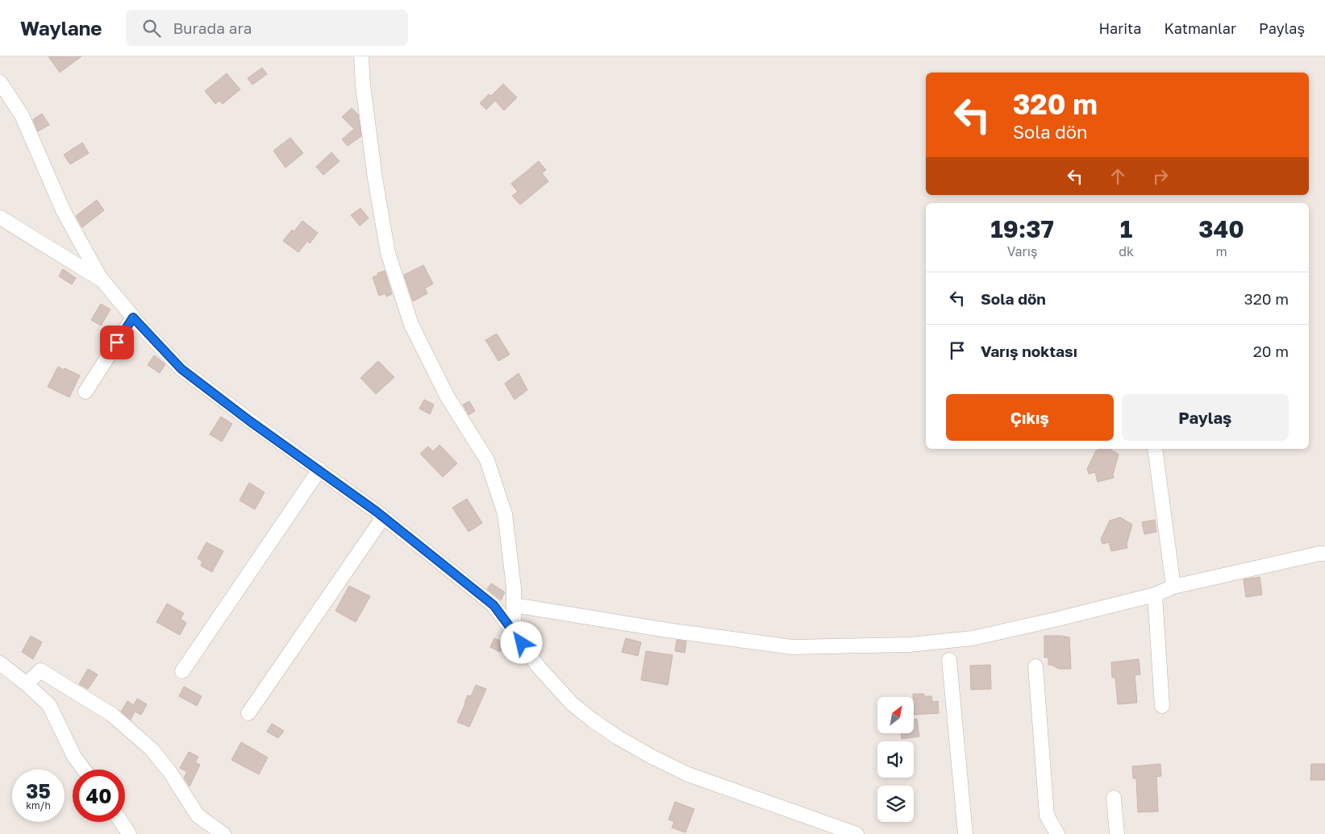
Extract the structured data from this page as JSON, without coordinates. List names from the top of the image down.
{
  "north": "top right",
  "page": {
    "header": "Waylane",
    "search": "Burada ara",
    "nav": ["Harita", "Katmanlar", "Paylaş"],
    "turn": ["320 m", "Sola dön"],
    "eta": [
      "19:37",
      "Varış",
      "1",
      "dk",
      "340",
      "m"
    ],
    "list": [
      {
        "name": "Sola dön",
        "value": "320 m"
      },
      {
        "name": "Varış noktası",
        "value": "20 m"
      }
    ],
    "buttons": ["Çıkış", "Paylaş"],
    "speed": "35 km/h",
    "limit": "40"
  }
}
